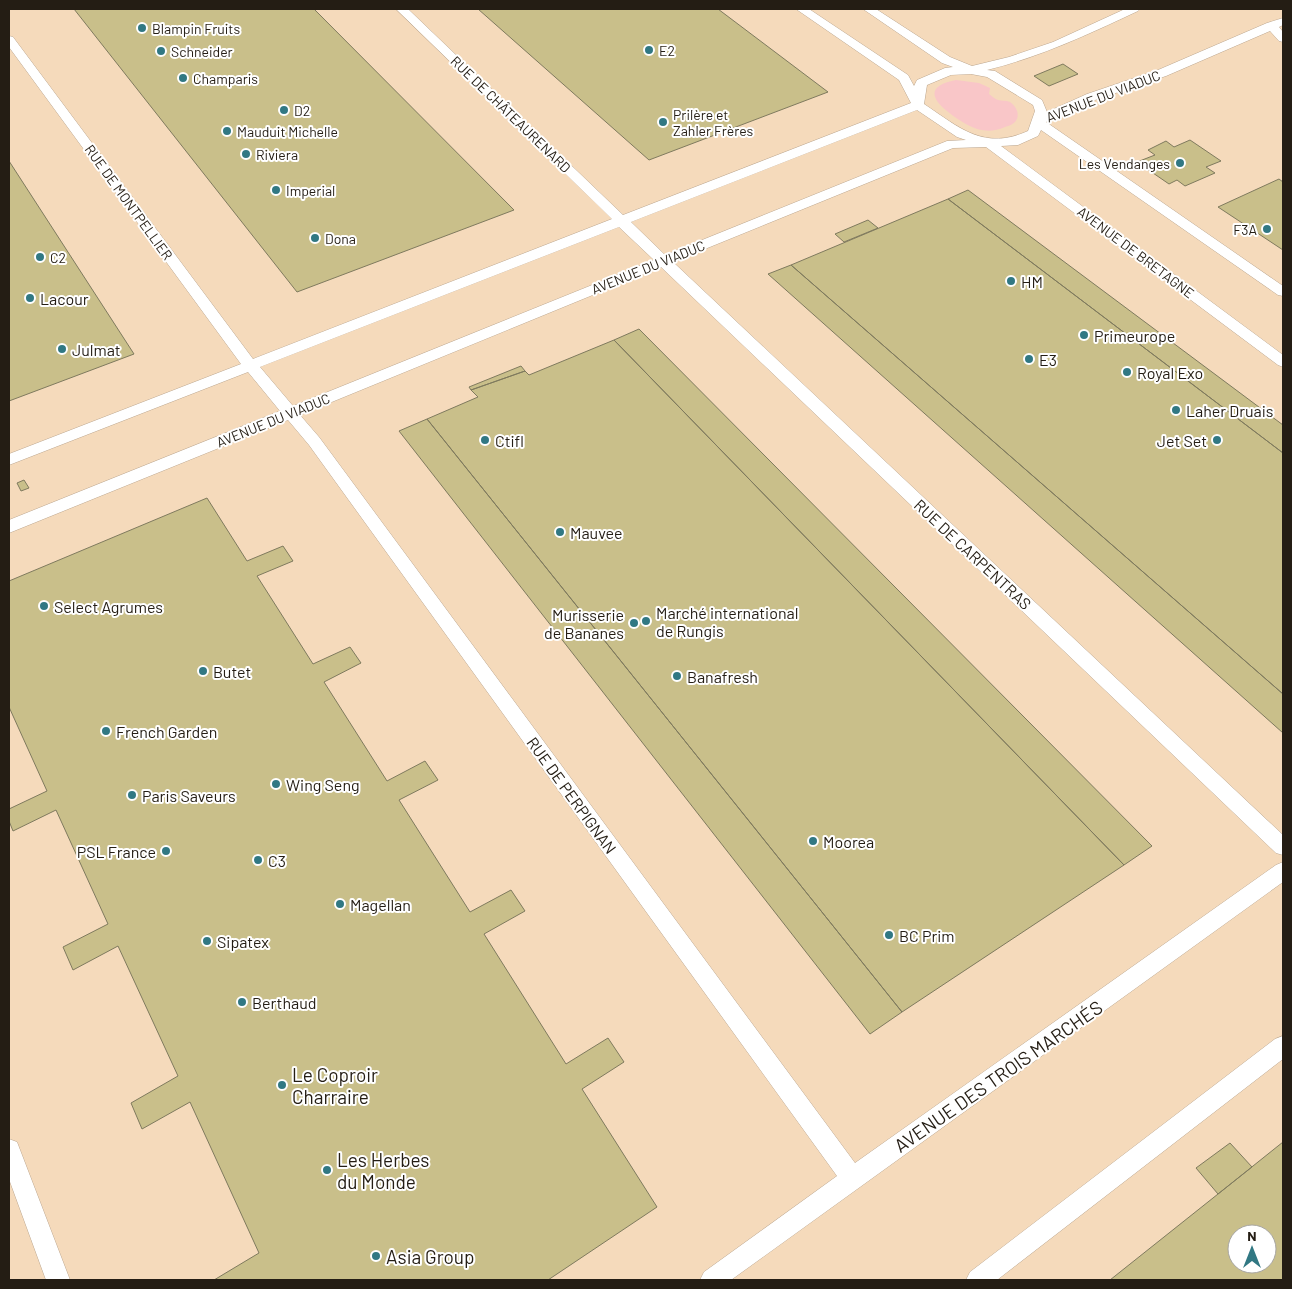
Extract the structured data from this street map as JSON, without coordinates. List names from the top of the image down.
{
  "streets": {
    "lane": [
      "AVENUE DU VIADUC",
      "RUE DE CHÂTEAURENARD",
      "RUE DE MONTPELLIER",
      "AVENUE DE BRETAGNE",
      "RUE DE CARPENTRAS",
      "RUE DE PERPIGNAN",
      "AVENUE DES TROIS MARCHÉS"
    ]
  },
  "crossings": [
    ["AVENUE DU VIADUC", "RUE DE CHÂTEAURENARD"],
    ["AVENUE DU VIADUC", "RUE DE MONTPELLIER"],
    ["AVENUE DU VIADUC", "AVENUE DE BRETAGNE"],
    ["AVENUE DU VIADUC", "RUE DE CARPENTRAS"],
    ["AVENUE DU VIADUC", "RUE DE PERPIGNAN"],
    ["RUE DE CHÂTEAURENARD", "RUE DE CARPENTRAS"],
    ["RUE DE MONTPELLIER", "RUE DE PERPIGNAN"],
    ["RUE DE PERPIGNAN", "AVENUE DES TROIS MARCHÉS"]
  ],
  "places": [
    "Blampin Fruits",
    "E2",
    "Schneider",
    "Champaris",
    "D2",
    "Prilère et Zahler Frères",
    "Mauduit Michelle",
    "Riviera",
    "Les Vendanges",
    "Imperial",
    "F3A",
    "Dona",
    "C2",
    "HM",
    "Lacour",
    "Primeurope",
    "Julmat",
    "E3",
    "Royal Exo",
    "Laher Druais",
    "Ctifl",
    "Jet Set",
    "Mauvee",
    "Select Agrumes",
    "Marché international de Rungis",
    "Murisserie de Bananes",
    "Butet",
    "Banafresh",
    "French Garden",
    "Wing Seng",
    "Paris Saveurs",
    "Moorea",
    "PSL France",
    "C3",
    "Magellan",
    "BC Prim",
    "Sipatex",
    "Berthaud",
    "Le Coproir Charraire",
    "Les Herbes du Monde",
    "Asia Group"
  ],
  "north": "top"
}
